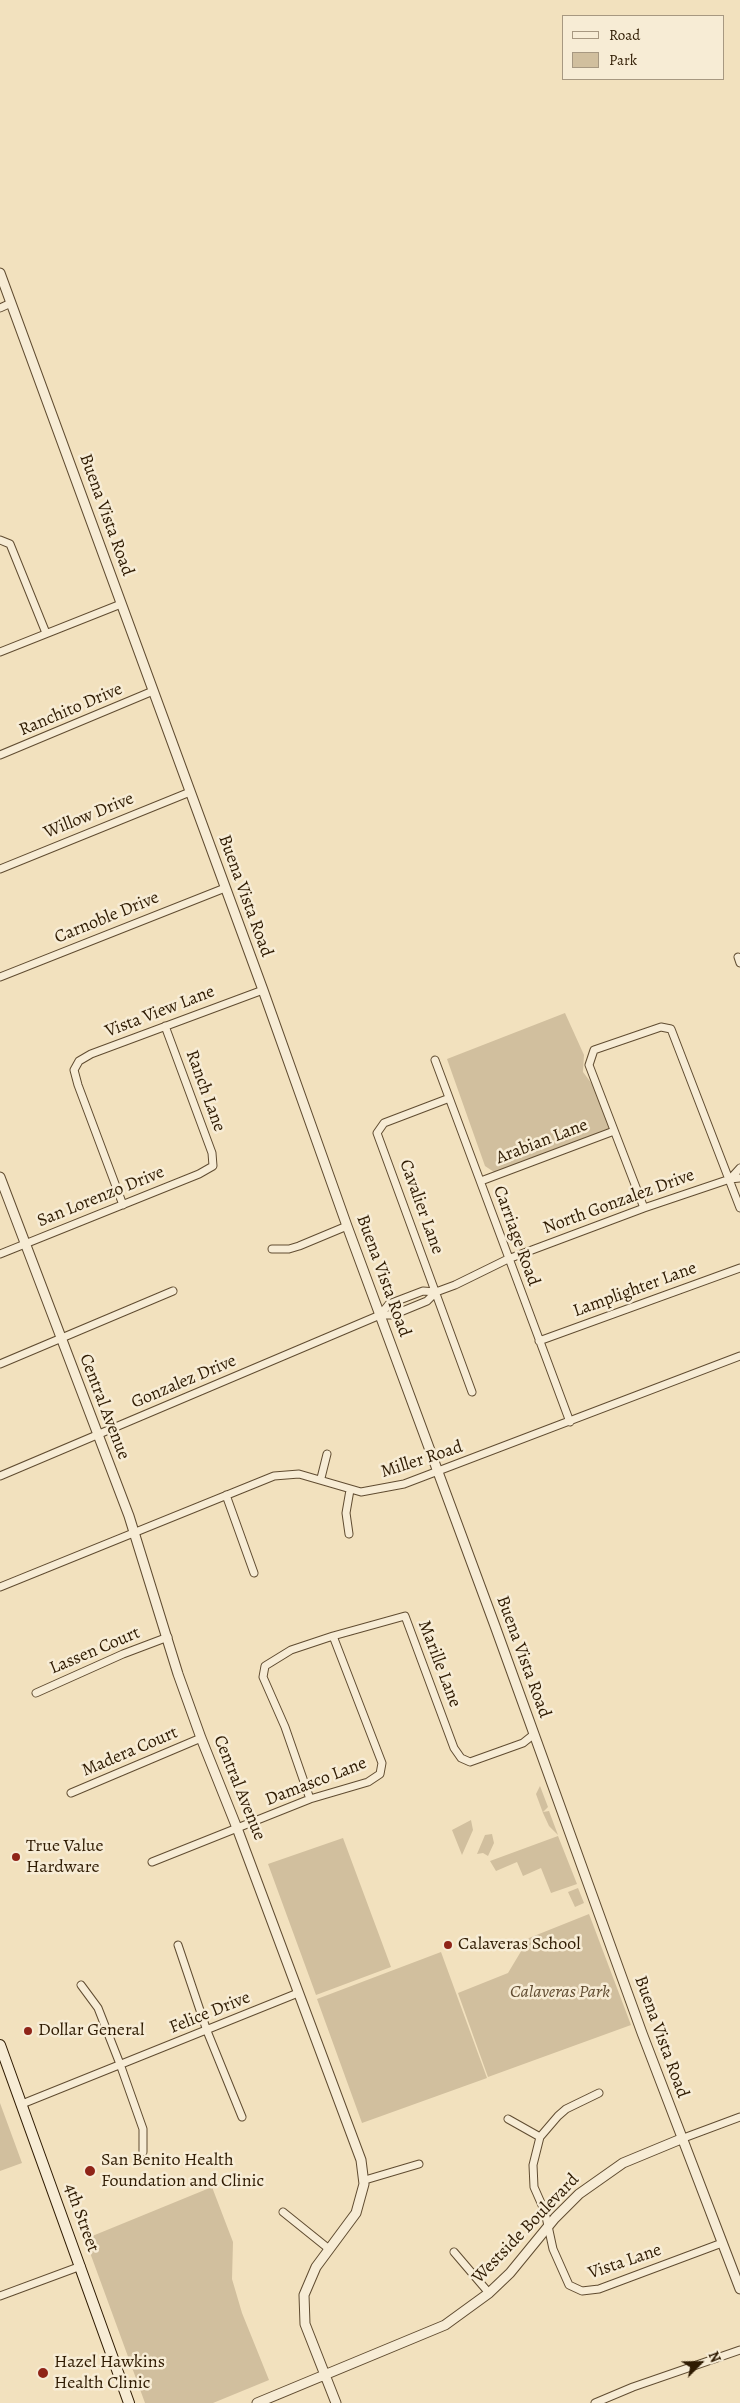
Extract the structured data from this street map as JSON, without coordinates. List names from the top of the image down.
{
  "streets": {
    "main road": ["4th Street"],
    "street": [
      "Buena Vista Road",
      "Ranchito Drive",
      "Willow Drive",
      "Carnoble Drive",
      "Vista View Lane",
      "Ranch Lane",
      "Arabian Lane",
      "San Lorenzo Drive",
      "North Gonzalez Drive",
      "Cavalier Lane",
      "Carriage Road",
      "Lamplighter Lane",
      "Gonzalez Drive",
      "Central Avenue",
      "Miller Road",
      "Lassen Court",
      "Marille Lane",
      "Madera Court",
      "Damasco Lane",
      "Felice Drive",
      "Westside Boulevard",
      "Vista Lane"
    ]
  },
  "crossings": [
    ["Buena Vista Road", "Ranchito Drive"],
    ["Buena Vista Road", "Willow Drive"],
    ["Buena Vista Road", "Carnoble Drive"],
    ["Buena Vista Road", "Vista View Lane"],
    ["Buena Vista Road", "North Gonzalez Drive"],
    ["Buena Vista Road", "Gonzalez Drive"],
    ["Buena Vista Road", "Miller Road"],
    ["Buena Vista Road", "Marille Lane"],
    ["Buena Vista Road", "Westside Boulevard"],
    ["Buena Vista Road", "Vista Lane"],
    ["Vista View Lane", "Ranch Lane"],
    ["Vista View Lane", "San Lorenzo Drive"],
    ["Ranch Lane", "San Lorenzo Drive"],
    ["Arabian Lane", "Carriage Road"],
    ["San Lorenzo Drive", "Central Avenue"],
    ["North Gonzalez Drive", "Cavalier Lane"],
    ["North Gonzalez Drive", "Carriage Road"],
    ["North Gonzalez Drive", "Gonzalez Drive"],
    ["Cavalier Lane", "Carriage Road"],
    ["Carriage Road", "Lamplighter Lane"],
    ["Carriage Road", "Miller Road"],
    ["Gonzalez Drive", "Central Avenue"],
    ["Central Avenue", "Miller Road"],
    ["Central Avenue", "Lassen Court"],
    ["Central Avenue", "Madera Court"],
    ["Central Avenue", "Damasco Lane"],
    ["Central Avenue", "Felice Drive"],
    ["Central Avenue", "Westside Boulevard"],
    ["Marille Lane", "Damasco Lane"],
    ["Felice Drive", "4th Street"],
    ["Westside Boulevard", "Vista Lane"]
  ],
  "parks": ["Calaveras Park"],
  "places": [
    "True Value Hardware",
    "Calaveras School",
    "Dollar General",
    "San Benito Health Foundation and Clinic",
    "Hazel Hawkins Health Clinic"
  ],
  "legend": ["Road", "Park"],
  "north": "top right"
}
